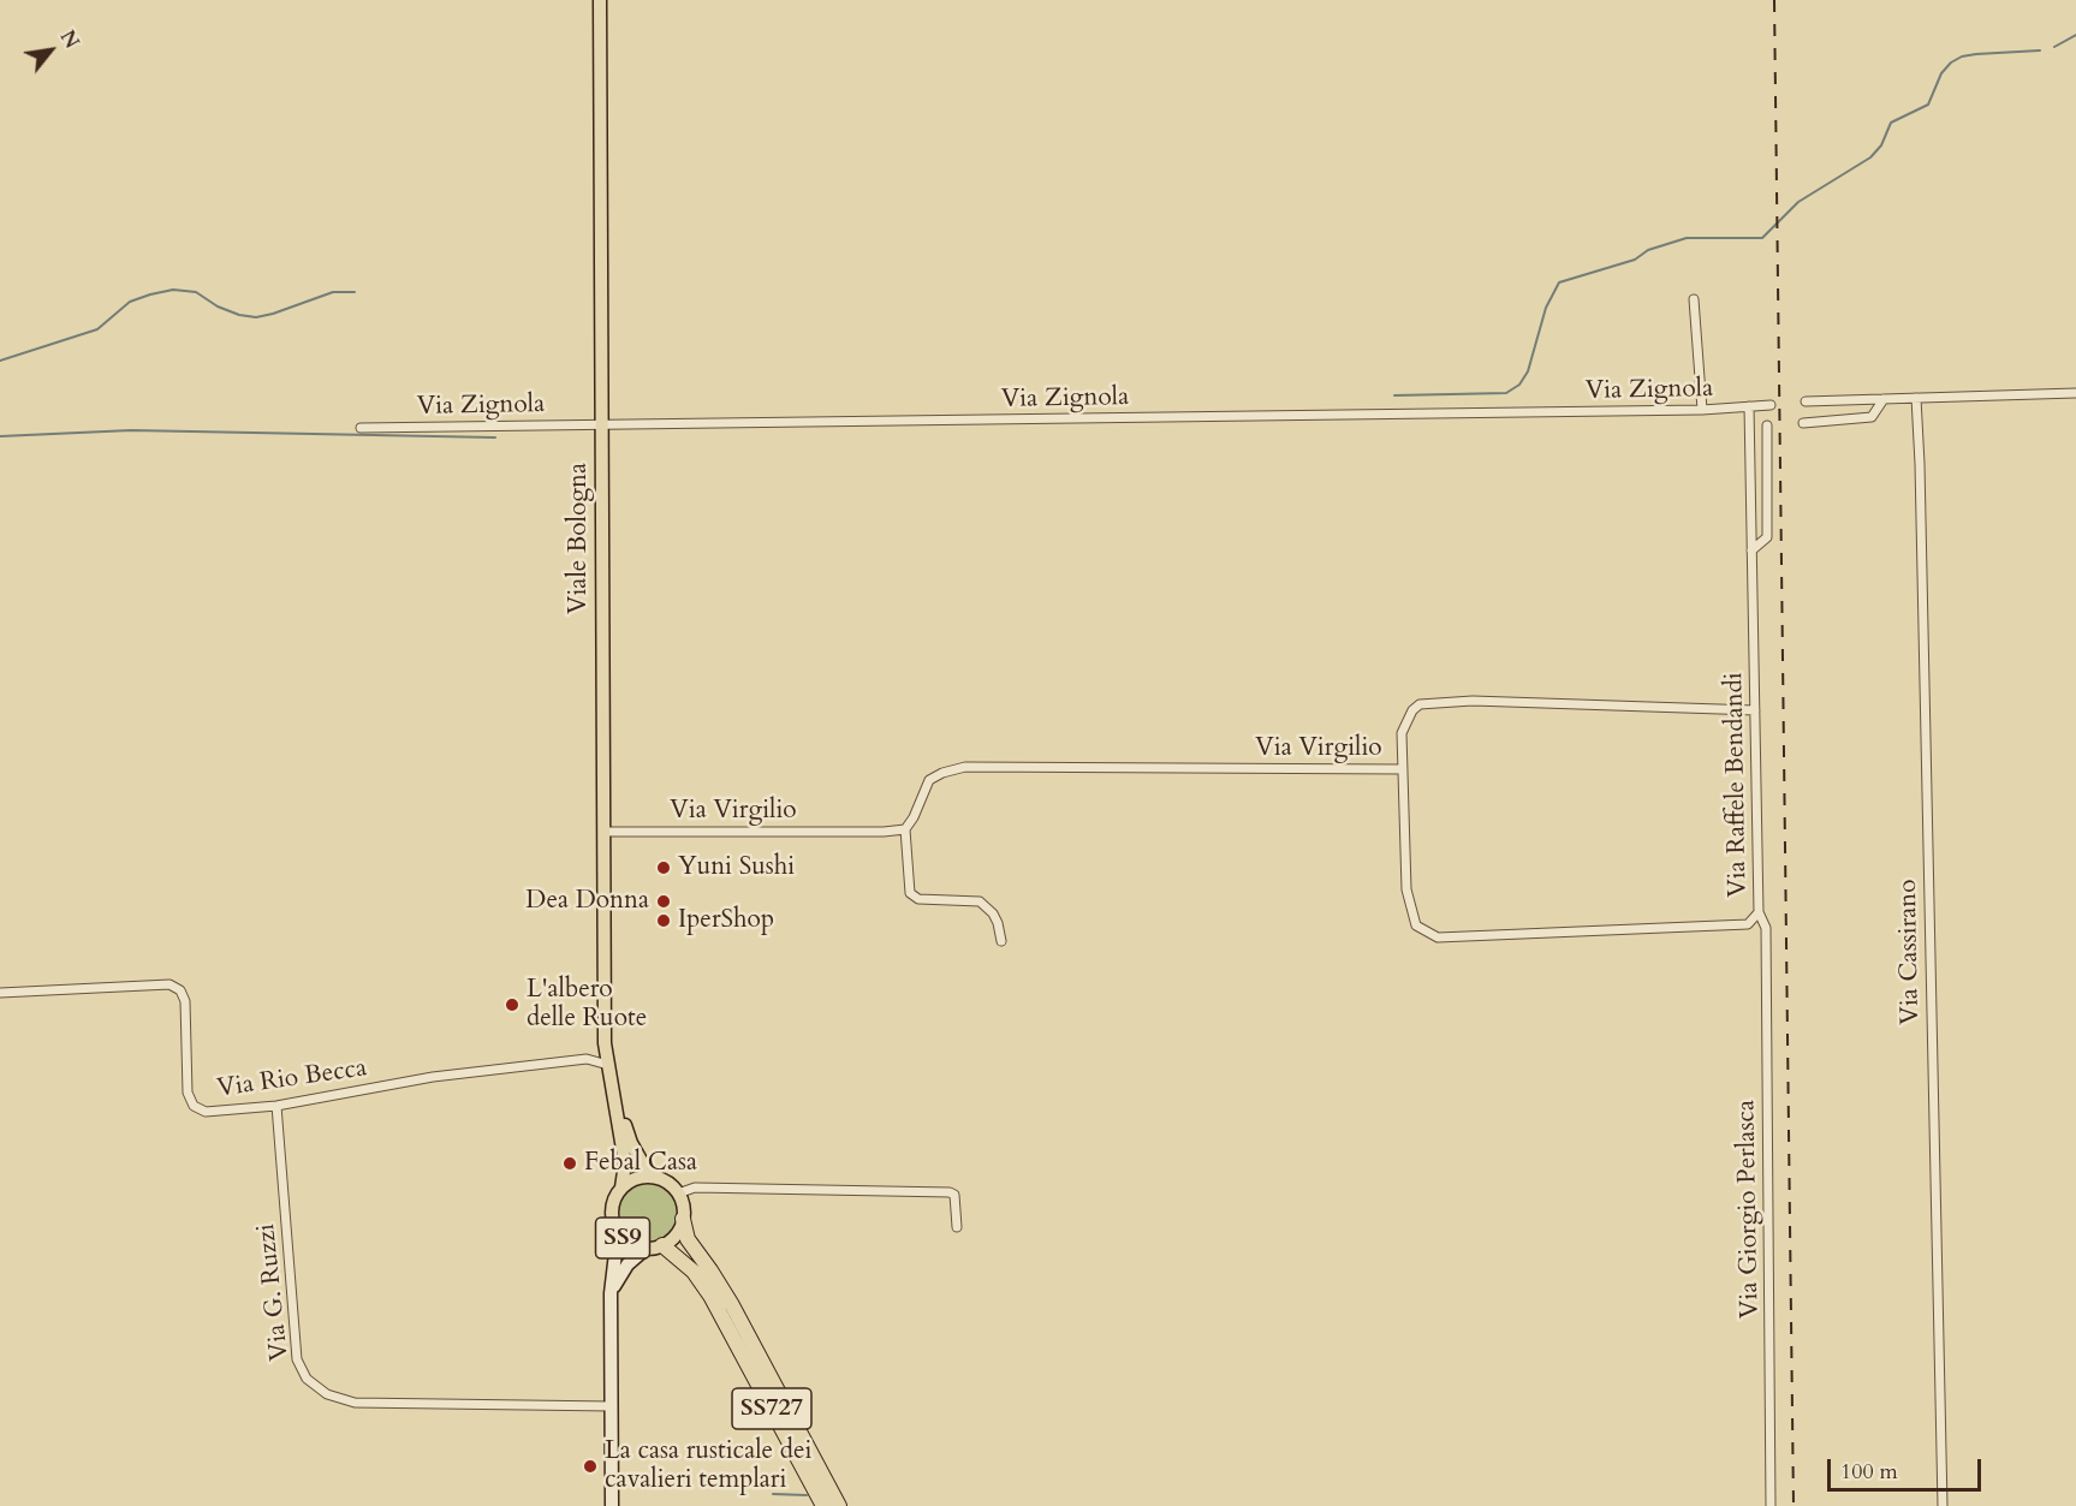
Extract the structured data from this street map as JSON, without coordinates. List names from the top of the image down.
{
  "streets": {
    "highway": ["SS727"],
    "main road": ["Viale Bologna", "SS9"],
    "street": [
      "Via Zignola",
      "Via Virgilio",
      "Via Raffele Bendandi",
      "Via Cassirano",
      "Via Rio Becca",
      "Via Giorgio Perlasca",
      "Via G. Ruzzi"
    ]
  },
  "crossings": [
    ["Via Zignola", "Viale Bologna"],
    ["Via Zignola", "Via Raffele Bendandi"],
    ["Viale Bologna", "Via Virgilio"],
    ["Viale Bologna", "Via Rio Becca"],
    ["Via Virgilio", "Via Raffele Bendandi"],
    ["Via Raffele Bendandi", "Via Giorgio Perlasca"],
    ["Via Rio Becca", "Via G. Ruzzi"],
    ["SS9", "SS727"]
  ],
  "places": [
    "Yuni Sushi",
    "Dea Donna",
    "IperShop",
    "L'albero delle Ruote",
    "Febal Casa",
    "La casa rusticale dei cavalieri templari"
  ],
  "scale_bar": "100 m",
  "north": "top right"
}
